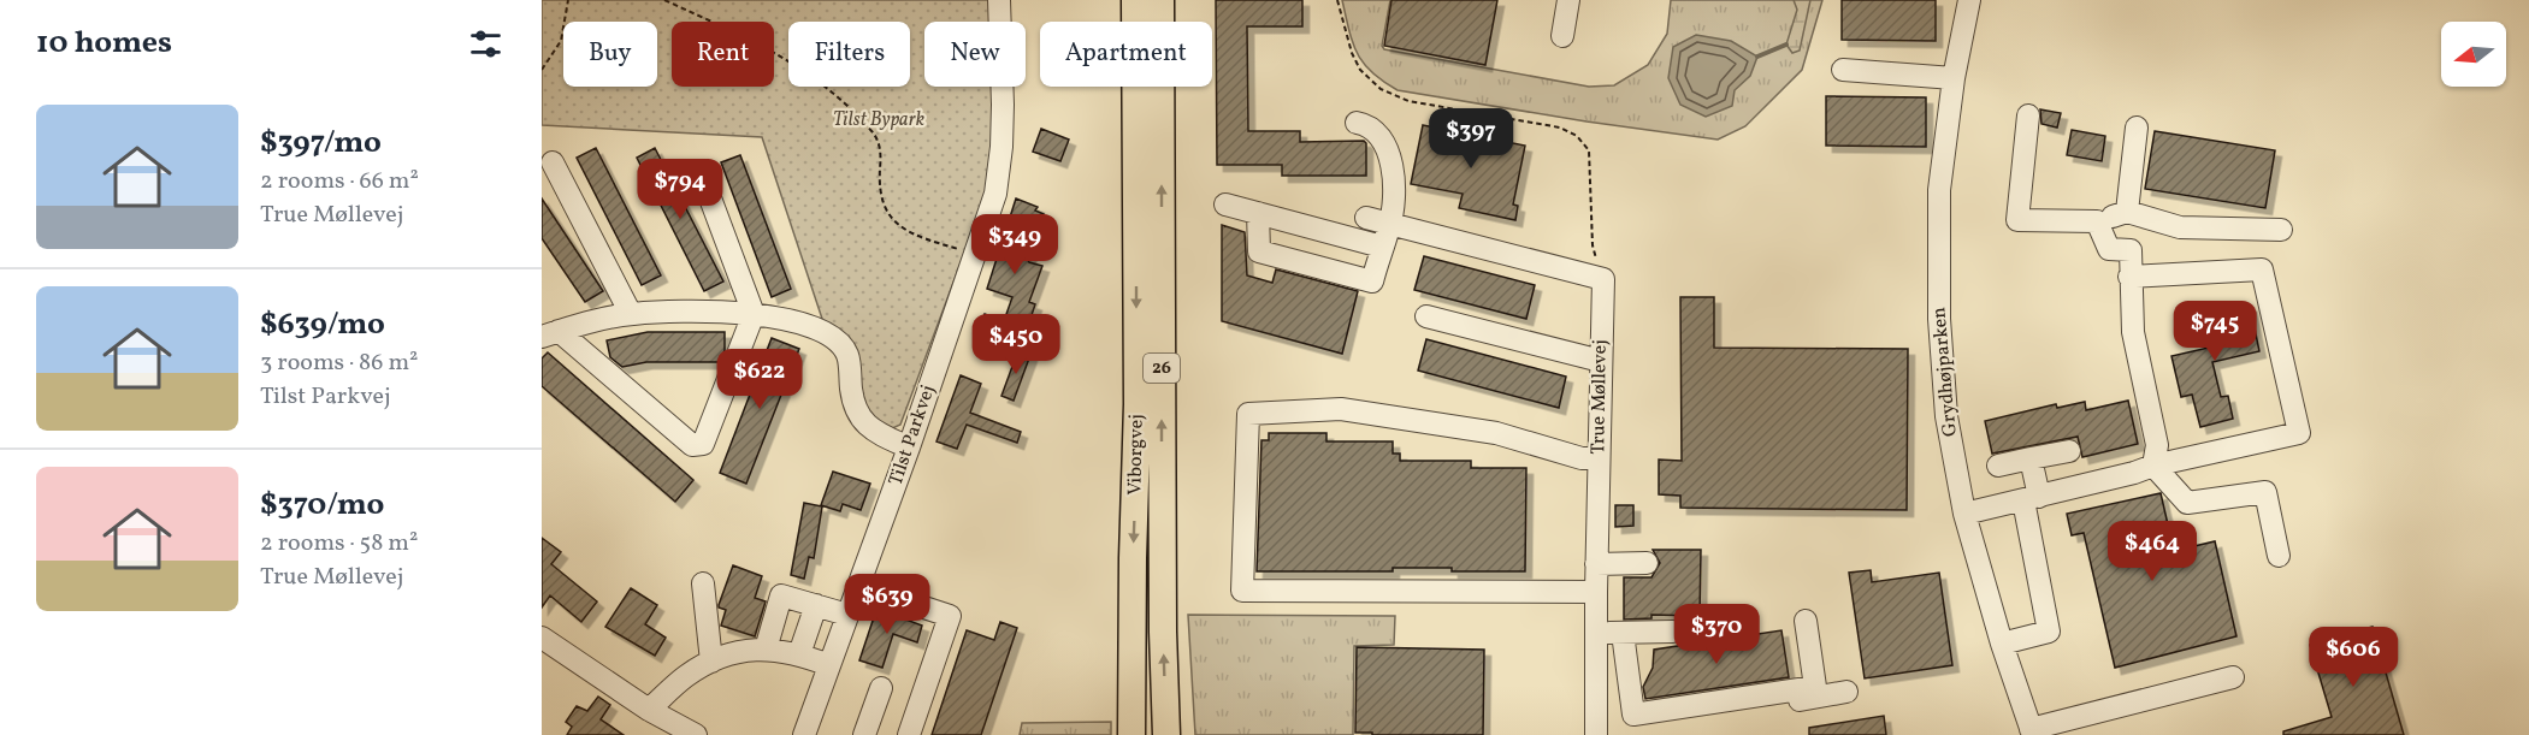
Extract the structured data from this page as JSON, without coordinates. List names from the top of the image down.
{
  "streets": {
    "main road": ["26", "Viborgvej"],
    "street": ["Grydhøjparken", "True Møllevej", "Tilst Parkvej"]
  },
  "parks": ["Tilst Bypark"],
  "north": "left",
  "page": {
    "heading": "10 homes",
    "chip": [
      "Buy",
      "Rent",
      "Filters",
      "New",
      "Apartment"
    ],
    "list": [
      {
        "name": "$397/mo",
        "note": "2 rooms · 66 m² · True Møllevej"
      },
      {
        "name": "$639/mo",
        "note": "3 rooms · 86 m² · Tilst Parkvej"
      },
      {
        "name": "$370/mo",
        "note": "2 rooms · 58 m² · True Møllevej"
      }
    ],
    "price": [
      "$397",
      "$794",
      "$349",
      "$745",
      "$450",
      "$622",
      "$464",
      "$639",
      "$370",
      "$606"
    ]
  }
}
